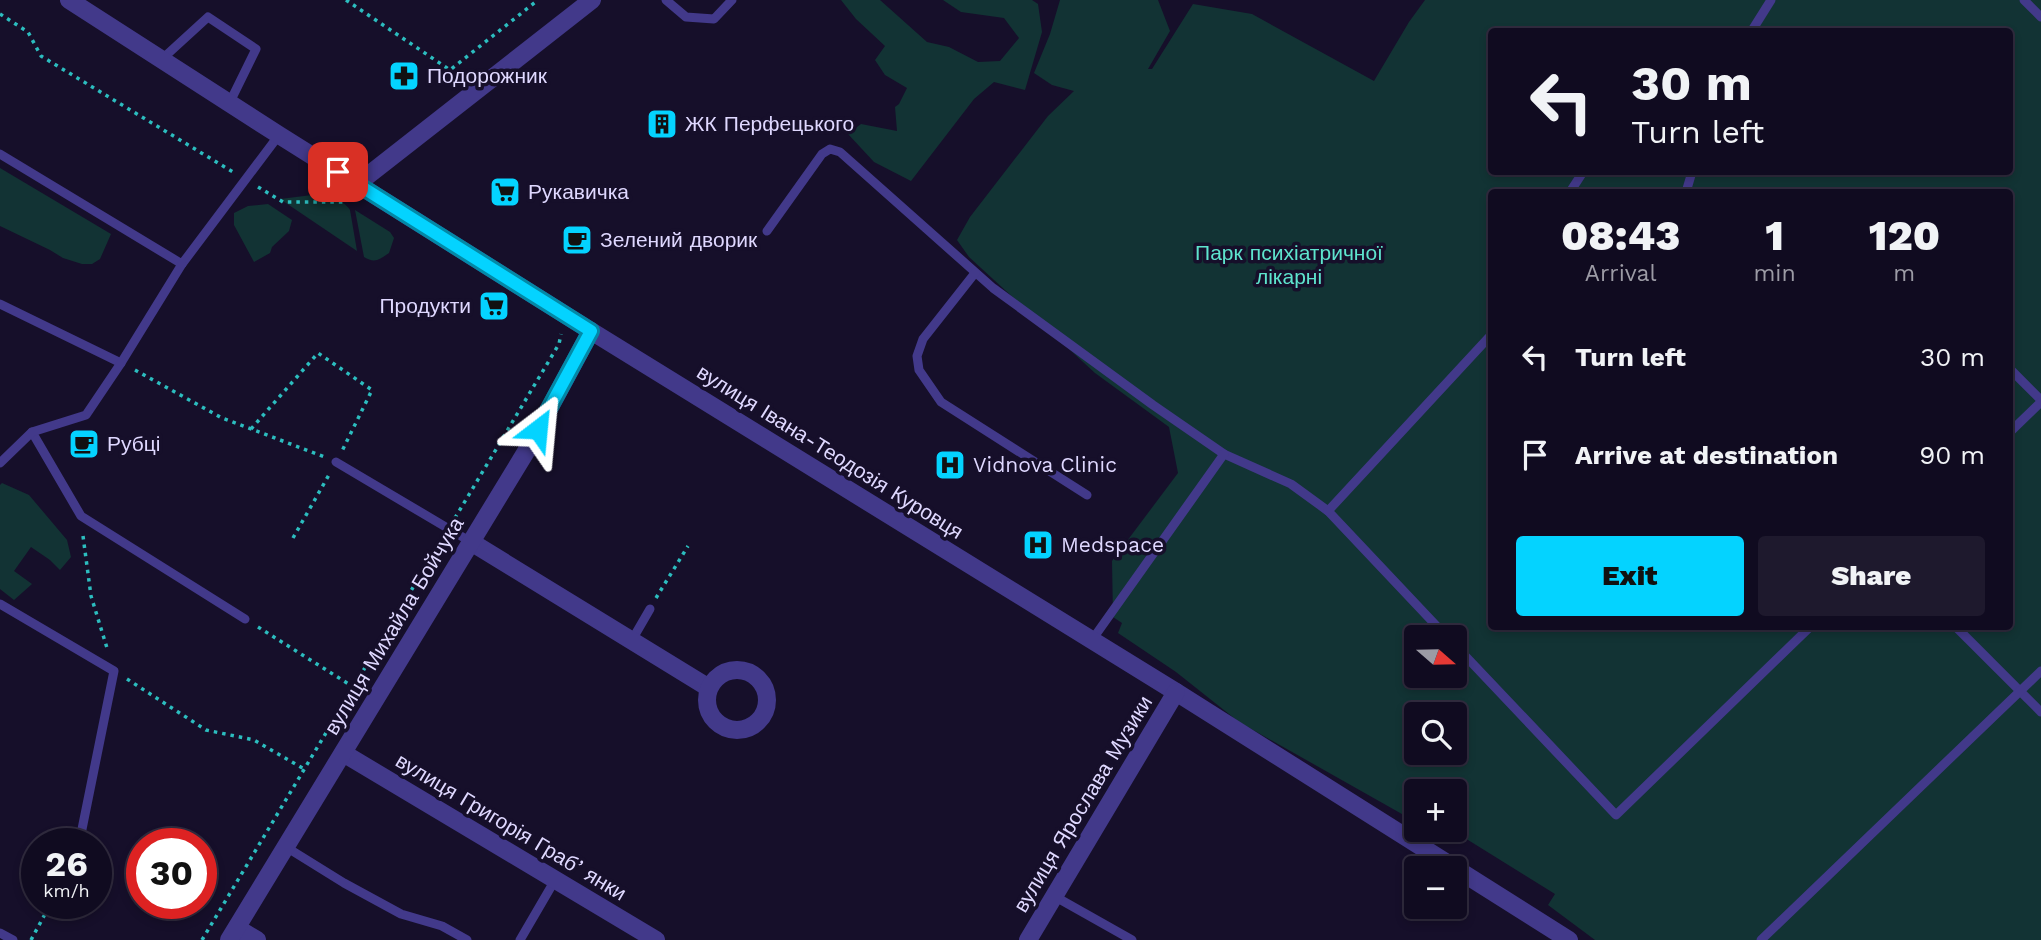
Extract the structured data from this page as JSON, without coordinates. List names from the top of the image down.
{
  "streets": {
    "street": [
      "вулиця Івана-Теодозія Куровця",
      "вулиця Михайла Бойчука",
      "вулиця Ярослава Музики",
      "вулиця Григорія Грабʼянки"
    ]
  },
  "crossings": [
    ["вулиця Івана-Теодозія Куровця", "вулиця Михайла Бойчука"],
    ["вулиця Івана-Теодозія Куровця", "вулиця Ярослава Музики"],
    ["вулиця Михайла Бойчука", "вулиця Григорія Грабʼянки"]
  ],
  "parks": ["Парк психіатричної лікарні"],
  "places": {
    "pharmacy": ["Подорожник"],
    "building": ["ЖК Перфецького"],
    "supermarket": ["Рукавичка", "Продукти"],
    "cafe": ["Зелений дворик", "Рубці"],
    "hospital": ["Vidnova Clinic", "Medspace"]
  },
  "north": "right",
  "page": {
    "turn": ["30 m", "Turn left"],
    "eta": [
      "08:43",
      "Arrival",
      "1",
      "min",
      "120",
      "m"
    ],
    "list": [
      {
        "name": "Turn left",
        "value": "30 m"
      },
      {
        "name": "Arrive at destination",
        "value": "90 m"
      }
    ],
    "buttons": ["Exit", "Share"],
    "map_buttons": ["+", "−"],
    "speed": "26 km/h",
    "limit": "30"
  }
}
